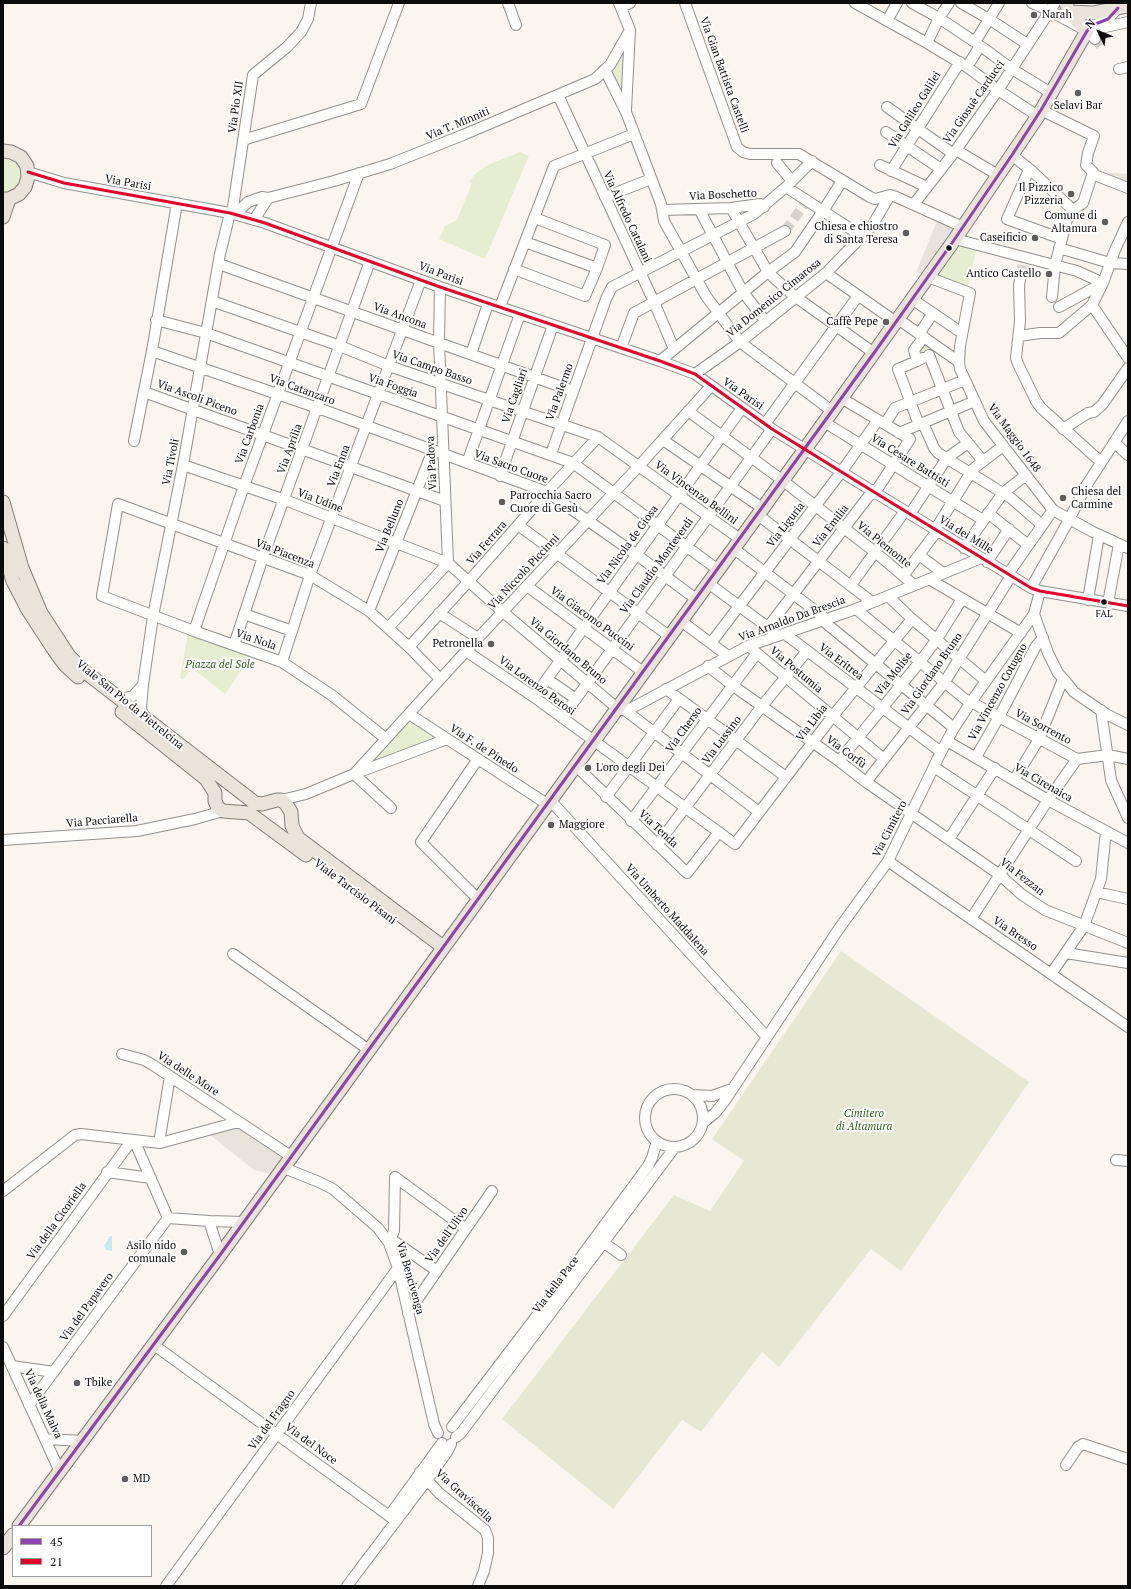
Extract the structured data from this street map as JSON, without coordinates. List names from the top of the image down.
{
  "streets": {
    "main road": ["Viale San Pio da Pietrelcina", "Viale Tarcisio Pisani"],
    "street": [
      "Via Gian Battista Castelli",
      "Via Giosuè Carducci",
      "Via Pio XII",
      "Via Galileo Galilei",
      "Via T. Minniti",
      "Via Parisi",
      "Via Boschetto",
      "Via Alfredo Catalani",
      "Via Domenico Cimarosa",
      "Via Ancona",
      "Via Campo Basso",
      "Via Foggia",
      "Via Catanzaro",
      "Via Palermo",
      "Via Cagliari",
      "Via Ascoli Piceno",
      "Via Carbonia",
      "Via Maggio 1648",
      "Via Aprilia",
      "Via Cesare Battisti",
      "Via Tivoli",
      "Via Padova",
      "Via Enna",
      "Via Sacro Cuore",
      "Via Vincenzo Bellini",
      "Via Udine",
      "Via Liguria",
      "Via Belluno",
      "Via Emilia",
      "Via dei Mille",
      "Via Ferrara",
      "Via Nicola de Giosa",
      "Via Piemonte",
      "Via Piacenza",
      "Via Claudio Monteverdi",
      "Via Niccolò Piccinni",
      "Via Giacomo Puccini",
      "Via Arnaldo Da Brescia",
      "Via Nola",
      "Via Giordano Bruno",
      "Via Eritrea",
      "Via Postumia",
      "Via Molise",
      "Via Lorenzo Perosi",
      "Via Vincenzo Cotugno",
      "Via Libia",
      "Via Sorrento",
      "Via Cherso",
      "Via Lussino",
      "Via F. de Pinedo",
      "Via Corfù",
      "Via Cirenaica",
      "Via Pacciarella",
      "Via Tenda",
      "Via Cimitero",
      "Via Fezzan",
      "Via Umberto Maddalena",
      "Via Bresso",
      "Via delle More",
      "Via della Cicoriella",
      "Via dell'Ulivo",
      "Via Bencivenga",
      "Via della Pace",
      "Via del Papavero",
      "Via della Malva",
      "Via del Fragno",
      "Via del Noce",
      "Via Graviscella"
    ]
  },
  "crossings": [
    ["Via Gian Battista Castelli", "Via Giosuè Carducci"],
    ["Via Gian Battista Castelli", "Via Boschetto"],
    ["Via Gian Battista Castelli", "Via Domenico Cimarosa"],
    ["Via Pio XII", "Via T. Minniti"],
    ["Via Pio XII", "Via Parisi"],
    ["Via Pio XII", "Via Tivoli"],
    ["Via T. Minniti", "Via Parisi"],
    ["Via T. Minniti", "Via Alfredo Catalani"],
    ["Via T. Minniti", "Via Carbonia"],
    ["Via T. Minniti", "Via Tivoli"],
    ["Via Parisi", "Via Domenico Cimarosa"],
    ["Via Parisi", "Via Palermo"],
    ["Via Parisi", "Via Cagliari"],
    ["Via Parisi", "Via Carbonia"],
    ["Via Parisi", "Via Aprilia"],
    ["Via Parisi", "Via Tivoli"],
    ["Via Parisi", "Via Padova"],
    ["Via Parisi", "Via Enna"],
    ["Via Parisi", "Via dei Mille"],
    ["Via Parisi", "Via Nicola de Giosa"],
    ["Via Parisi", "Via Claudio Monteverdi"],
    ["Via Parisi", "Via Niccolò Piccinni"],
    ["Via Boschetto", "Via Palermo"],
    ["Via Alfredo Catalani", "Via Palermo"],
    ["Via Ancona", "Via Palermo"],
    ["Via Ancona", "Via Cagliari"],
    ["Via Ancona", "Via Carbonia"],
    ["Via Ancona", "Via Aprilia"],
    ["Via Ancona", "Via Tivoli"],
    ["Via Ancona", "Via Padova"],
    ["Via Ancona", "Via Enna"],
    ["Via Campo Basso", "Via Palermo"],
    ["Via Campo Basso", "Via Cagliari"],
    ["Via Campo Basso", "Via Carbonia"],
    ["Via Campo Basso", "Via Aprilia"],
    ["Via Campo Basso", "Via Tivoli"],
    ["Via Campo Basso", "Via Padova"],
    ["Via Campo Basso", "Via Enna"],
    ["Via Campo Basso", "Via Vincenzo Bellini"],
    ["Via Campo Basso", "Via Ferrara"],
    ["Via Campo Basso", "Via Niccolò Piccinni"],
    ["Via Foggia", "Via Palermo"],
    ["Via Foggia", "Via Cagliari"],
    ["Via Foggia", "Via Carbonia"],
    ["Via Foggia", "Via Aprilia"],
    ["Via Foggia", "Via Tivoli"],
    ["Via Foggia", "Via Padova"],
    ["Via Foggia", "Via Enna"],
    ["Via Foggia", "Via Ferrara"],
    ["Via Foggia", "Via Nicola de Giosa"],
    ["Via Foggia", "Via Claudio Monteverdi"],
    ["Via Foggia", "Via Niccolò Piccinni"],
    ["Via Catanzaro", "Via Carbonia"],
    ["Via Catanzaro", "Via Aprilia"],
    ["Via Catanzaro", "Via Tivoli"],
    ["Via Catanzaro", "Via Padova"],
    ["Via Catanzaro", "Via Enna"],
    ["Via Catanzaro", "Via Sacro Cuore"],
    ["Via Catanzaro", "Via Belluno"],
    ["Via Cagliari", "Via Sacro Cuore"],
    ["Via Ascoli Piceno", "Via Carbonia"],
    ["Via Ascoli Piceno", "Via Aprilia"],
    ["Via Ascoli Piceno", "Via Tivoli"],
    ["Via Ascoli Piceno", "Via Padova"],
    ["Via Ascoli Piceno", "Via Enna"],
    ["Via Ascoli Piceno", "Via Belluno"],
    ["Via Carbonia", "Via Udine"],
    ["Via Carbonia", "Via Piacenza"],
    ["Via Carbonia", "Via Nola"],
    ["Via Maggio 1648", "Via Liguria"],
    ["Via Maggio 1648", "Via Giordano Bruno"],
    ["Via Maggio 1648", "Via Cimitero"],
    ["Via Aprilia", "Via Udine"],
    ["Via Aprilia", "Via Piacenza"],
    ["Via Aprilia", "Via Nola"],
    ["Via Cesare Battisti", "Via Liguria"],
    ["Via Cesare Battisti", "Via Emilia"],
    ["Via Cesare Battisti", "Via Giordano Bruno"],
    ["Via Tivoli", "Via Udine"],
    ["Via Tivoli", "Via Piacenza"],
    ["Via Tivoli", "Via Nola"],
    ["Via Tivoli", "Viale San Pio da Pietrelcina"],
    ["Via Padova", "Via Sacro Cuore"],
    ["Via Padova", "Via Udine"],
    ["Via Enna", "Via Udine"],
    ["Via Enna", "Via Piacenza"],
    ["Via Enna", "Via Nola"],
    ["Via Sacro Cuore", "Via Ferrara"],
    ["Via Sacro Cuore", "Via Nicola de Giosa"],
    ["Via Sacro Cuore", "Via Claudio Monteverdi"],
    ["Via Sacro Cuore", "Via Niccolò Piccinni"],
    ["Via Vincenzo Bellini", "Via Liguria"],
    ["Via Vincenzo Bellini", "Via Emilia"],
    ["Via Vincenzo Bellini", "Via Nicola de Giosa"],
    ["Via Vincenzo Bellini", "Via Claudio Monteverdi"],
    ["Via Vincenzo Bellini", "Via Niccolò Piccinni"],
    ["Via Vincenzo Bellini", "Via Arnaldo Da Brescia"],
    ["Via Vincenzo Bellini", "Via Giordano Bruno"],
    ["Via Vincenzo Bellini", "Via Molise"],
    ["Via Vincenzo Bellini", "Via Libia"],
    ["Via Vincenzo Bellini", "Via Cimitero"],
    ["Via Udine", "Via Belluno"],
    ["Via Liguria", "Via dei Mille"],
    ["Via Liguria", "Via Piemonte"],
    ["Via Liguria", "Via Eritrea"],
    ["Via Belluno", "Via Piacenza"],
    ["Via Emilia", "Via dei Mille"],
    ["Via Emilia", "Via Piemonte"],
    ["Via Emilia", "Via Eritrea"],
    ["Via dei Mille", "Via Arnaldo Da Brescia"],
    ["Via dei Mille", "Via Giordano Bruno"],
    ["Via dei Mille", "Via Cimitero"],
    ["Via Ferrara", "Via Piacenza"],
    ["Via Nicola de Giosa", "Via Piemonte"],
    ["Via Nicola de Giosa", "Via Giacomo Puccini"],
    ["Via Nicola de Giosa", "Via Giordano Bruno"],
    ["Via Nicola de Giosa", "Via Lorenzo Perosi"],
    ["Via Piemonte", "Via Claudio Monteverdi"],
    ["Via Piemonte", "Via Niccolò Piccinni"],
    ["Via Piemonte", "Via Arnaldo Da Brescia"],
    ["Via Piacenza", "Via Niccolò Piccinni"],
    ["Via Piacenza", "Via Nola"],
    ["Via Claudio Monteverdi", "Via Giacomo Puccini"],
    ["Via Claudio Monteverdi", "Via Giordano Bruno"],
    ["Via Claudio Monteverdi", "Via Lorenzo Perosi"],
    ["Via Niccolò Piccinni", "Via Giacomo Puccini"],
    ["Via Niccolò Piccinni", "Via Nola"],
    ["Via Niccolò Piccinni", "Via Giordano Bruno"],
    ["Via Niccolò Piccinni", "Via Lorenzo Perosi"],
    ["Via Niccolò Piccinni", "Via F. de Pinedo"],
    ["Via Arnaldo Da Brescia", "Via Giordano Bruno"],
    ["Via Arnaldo Da Brescia", "Via Eritrea"],
    ["Via Arnaldo Da Brescia", "Via Postumia"],
    ["Via Arnaldo Da Brescia", "Via Sorrento"],
    ["Via Arnaldo Da Brescia", "Via Corfù"],
    ["Via Giordano Bruno", "Via Eritrea"],
    ["Via Giordano Bruno", "Via Postumia"],
    ["Via Giordano Bruno", "Via Libia"],
    ["Via Giordano Bruno", "Via Sorrento"],
    ["Via Giordano Bruno", "Via Cherso"],
    ["Via Giordano Bruno", "Via Lussino"],
    ["Via Giordano Bruno", "Via Corfù"],
    ["Via Eritrea", "Via Molise"],
    ["Via Eritrea", "Via Libia"],
    ["Via Eritrea", "Via Lussino"],
    ["Via Eritrea", "Via Cimitero"],
    ["Via Postumia", "Via Molise"],
    ["Via Postumia", "Via Libia"],
    ["Via Postumia", "Via Cherso"],
    ["Via Postumia", "Via Lussino"],
    ["Via Molise", "Via Sorrento"],
    ["Via Molise", "Via Corfù"],
    ["Via Lorenzo Perosi", "Via Libia"],
    ["Via Lorenzo Perosi", "Via Cherso"],
    ["Via Lorenzo Perosi", "Via Lussino"],
    ["Via Lorenzo Perosi", "Via Tenda"],
    ["Via Vincenzo Cotugno", "Via Sorrento"],
    ["Via Vincenzo Cotugno", "Via Cirenaica"],
    ["Viale San Pio da Pietrelcina", "Via Pacciarella"],
    ["Viale San Pio da Pietrelcina", "Viale Tarcisio Pisani"],
    ["Via Libia", "Via Sorrento"],
    ["Via Libia", "Via Corfù"],
    ["Via Sorrento", "Via Cimitero"],
    ["Via Cherso", "Via Corfù"],
    ["Via Cherso", "Via Tenda"],
    ["Via Lussino", "Via Corfù"],
    ["Via Lussino", "Via Tenda"],
    ["Via F. de Pinedo", "Via Umberto Maddalena"],
    ["Via Corfù", "Via Cimitero"],
    ["Via Corfù", "Via Fezzan"],
    ["Via Cirenaica", "Via Cimitero"],
    ["Via Pacciarella", "Viale Tarcisio Pisani"],
    ["Via Cimitero", "Via Fezzan"],
    ["Via Cimitero", "Via Umberto Maddalena"],
    ["Via Cimitero", "Via Bresso"],
    ["Via Cimitero", "Via della Pace"],
    ["Via dell'Ulivo", "Via Bencivenga"],
    ["Via Bencivenga", "Via della Pace"],
    ["Via Bencivenga", "Via del Fragno"],
    ["Via della Pace", "Via del Noce"],
    ["Via della Pace", "Via Graviscella"],
    ["Via del Papavero", "Via della Malva"],
    ["Via del Fragno", "Via del Noce"]
  ],
  "parks": ["Piazza del Sole", "Cimitero di Altamura"],
  "places": [
    "Narah",
    "Selavi Bar",
    "Il Pizzico Pizzeria",
    "Comune di Altamura",
    "Chiesa e chiostro di Santa Teresa",
    "Caseificio",
    "Antico Castello",
    "Caffè Pepe",
    "Chiesa del Carmine",
    "Parrocchia Sacro Cuore di Gesù",
    "FAL",
    "Petronella",
    "L'oro degli Dei",
    "Maggiore",
    "Asilo nido comunale",
    "Tbike",
    "MD"
  ],
  "lines": ["transit line 45", "transit line 21"],
  "legend": ["45", "21"],
  "north": "top left"
}
